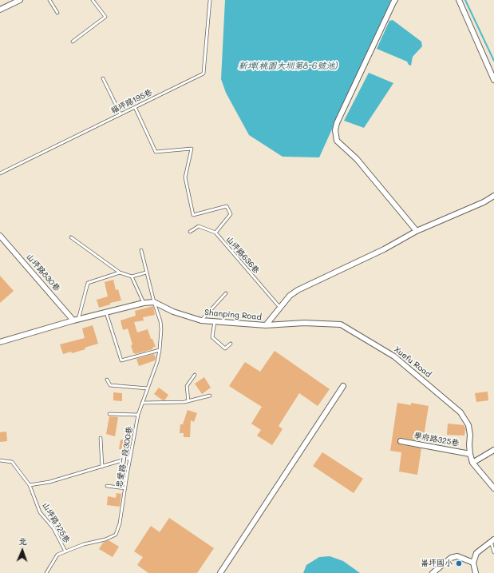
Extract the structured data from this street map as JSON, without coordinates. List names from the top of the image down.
{
  "streets": {
    "street": [
      "山坪路830巷",
      "Shanping Road",
      "Xuefu Road",
      "學府路325巷"
    ],
    "lane": [
      "福坪路195巷",
      "山坪路636巷",
      "忠愛路二段300巷",
      "山坪路725巷"
    ]
  },
  "crossings": [
    ["福坪路195巷", "山坪路636巷"],
    ["山坪路636巷", "Shanping Road"],
    ["Shanping Road", "Xuefu Road"],
    ["Shanping Road", "忠愛路二段300巷"],
    ["Xuefu Road", "學府路325巷"],
    ["忠愛路二段300巷", "山坪路725巷"]
  ],
  "water": ["新埤(桃園大圳第8-6號池)"],
  "places": ["崙坪國小"],
  "north": "top"
}
